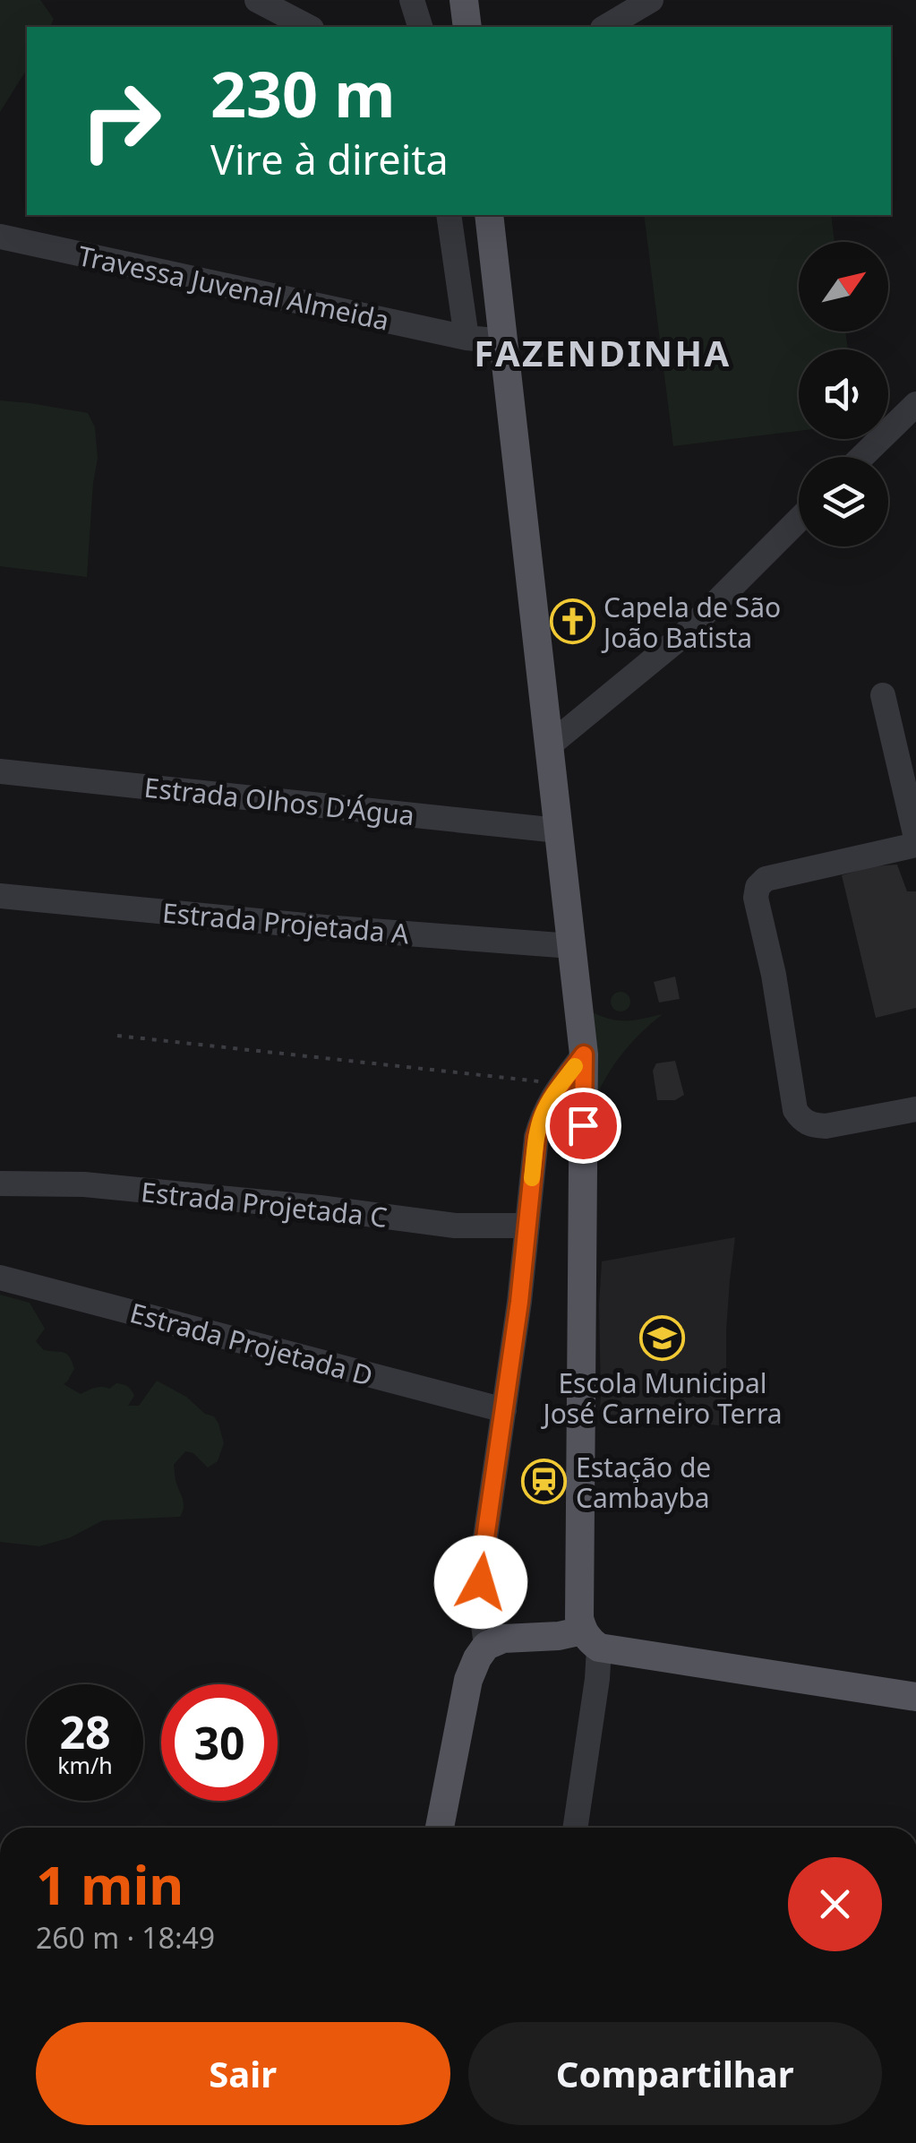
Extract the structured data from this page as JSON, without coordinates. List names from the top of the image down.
{
  "streets": {
    "street": [
      "Travessa Juvenal Almeida",
      "Estrada Olhos D'Água",
      "Estrada Projetada A",
      "Estrada Projetada C",
      "Estrada Projetada D"
    ]
  },
  "districts": ["FAZENDINHA"],
  "places": {
    "church": ["Capela de São João Batista"],
    "school or university": ["Escola Municipal José Carneiro Terra"],
    "station": ["Estação de Cambayba"]
  },
  "north": "top right",
  "page": {
    "turn": ["230 m", "Vire à direita"],
    "speed": "28 km/h",
    "limit": "30",
    "heading": ["1 min", "260 m · 18:49"],
    "buttons": ["Sair", "Compartilhar"]
  }
}
